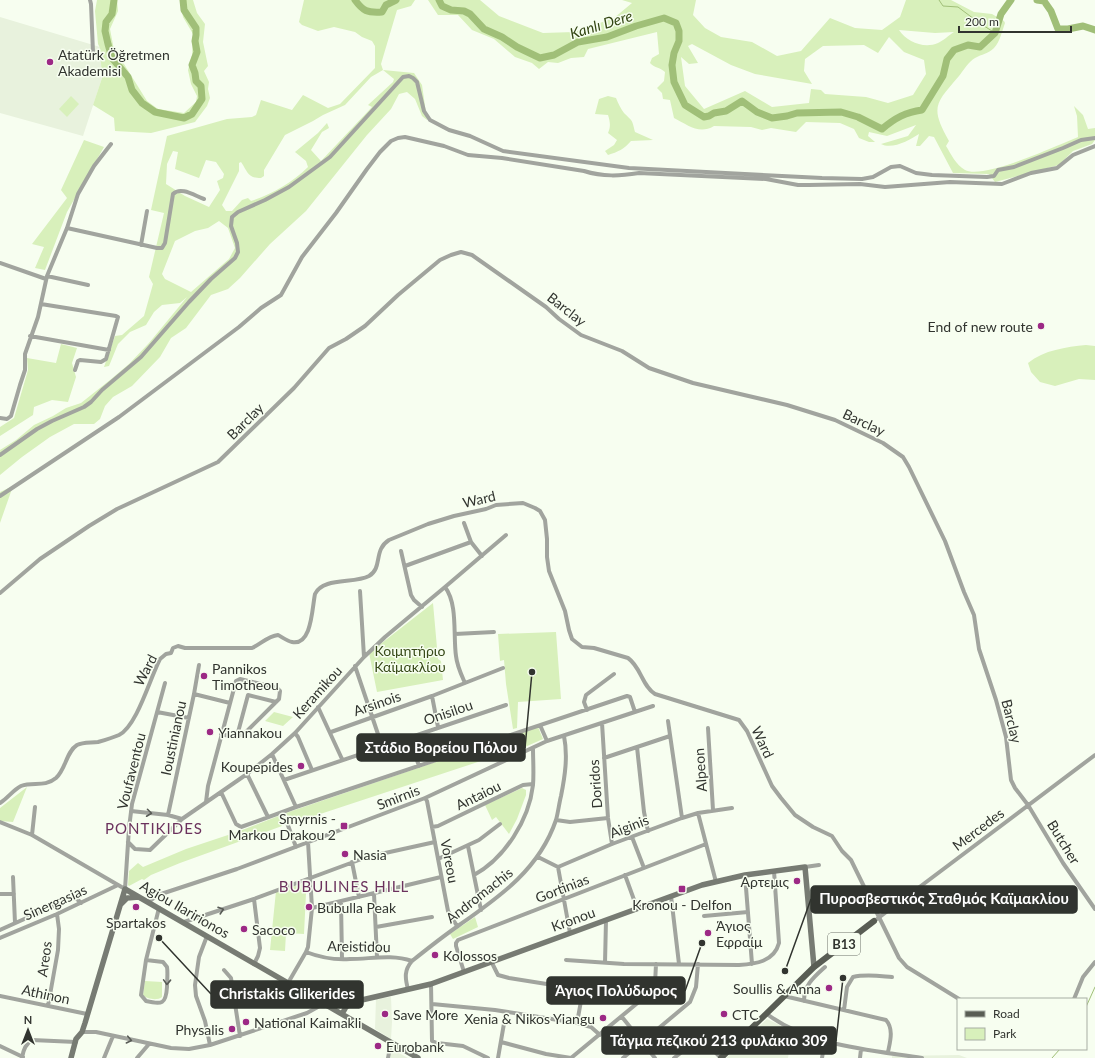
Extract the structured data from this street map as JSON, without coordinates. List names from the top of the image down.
{
  "streets": {
    "main road": ["B13"],
    "street": [
      "Barclay",
      "Ward",
      "Keramikou",
      "Arsinois",
      "Onisilou",
      "Ioustinianou",
      "Alpeon",
      "Voufaventou",
      "Doridos",
      "Antaiou",
      "Smirnis",
      "Aiginis",
      "Mercedes",
      "Butcher",
      "Voreou",
      "Gortinias",
      "Andromachis",
      "Sinergasias",
      "Agiou Ilaririonos",
      "Kronou",
      "Areistidou",
      "Areos",
      "Athinon"
    ]
  },
  "crossings": [
    ["Barclay", "Mercedes"],
    ["Barclay", "Butcher"],
    ["Ward", "Mercedes"],
    ["Ward", "B13"],
    ["Keramikou", "Voufaventou"],
    ["Alpeon", "Aiginis"],
    ["Voufaventou", "Agiou Ilaririonos"],
    ["Doridos", "Smirnis"],
    ["Doridos", "Aiginis"],
    ["Antaiou", "Voreou"],
    ["Smirnis", "Voreou"],
    ["Smirnis", "Andromachis"],
    ["Smirnis", "Agiou Ilaririonos"],
    ["Mercedes", "Butcher"],
    ["Mercedes", "B13"],
    ["Voreou", "Andromachis"],
    ["Gortinias", "Kronou"],
    ["Andromachis", "Areistidou"],
    ["Sinergasias", "Agiou Ilaririonos"],
    ["Sinergasias", "Areos"],
    ["Agiou Ilaririonos", "Kronou"],
    ["Areos", "Athinon"]
  ],
  "districts": ["PONTIKIDES", "BUBULINES HILL"],
  "water": ["Kanlı Dere"],
  "parks": ["Κοιμητήριο Καϊμακλίου"],
  "places": {
    "other": [
      "Atatürk Öğretmen Akademisi",
      "End of new route",
      "Στάδιο Βορείου Πόλου",
      "Pannikos Timotheou",
      "Yiannakou",
      "Koupepides",
      "Nasia",
      "Αρτεμις",
      "Spartakos",
      "Bubulla Peak",
      "Sacoco",
      "Άγιος Εφραίμ",
      "Christakis Glikerides",
      "Άγιος Πολύδωρος",
      "Kolossos",
      "Πυροσβεστικός Σταθμός Καϊμακλίου",
      "Τάγμα πεζικού 213 φυλάκιο 309",
      "Soullis & Anna",
      "Save More",
      "CTC",
      "Xenia & Nikos Yiangu",
      "National Kaimakli",
      "Physalis",
      "Eurobank"
    ],
    "transit": ["Smyrnis - Markou Drakou 2", "Kronou - Delfon"]
  },
  "legend": ["Road", "Park"],
  "scale_bar": "200 m",
  "north": "top"
}
